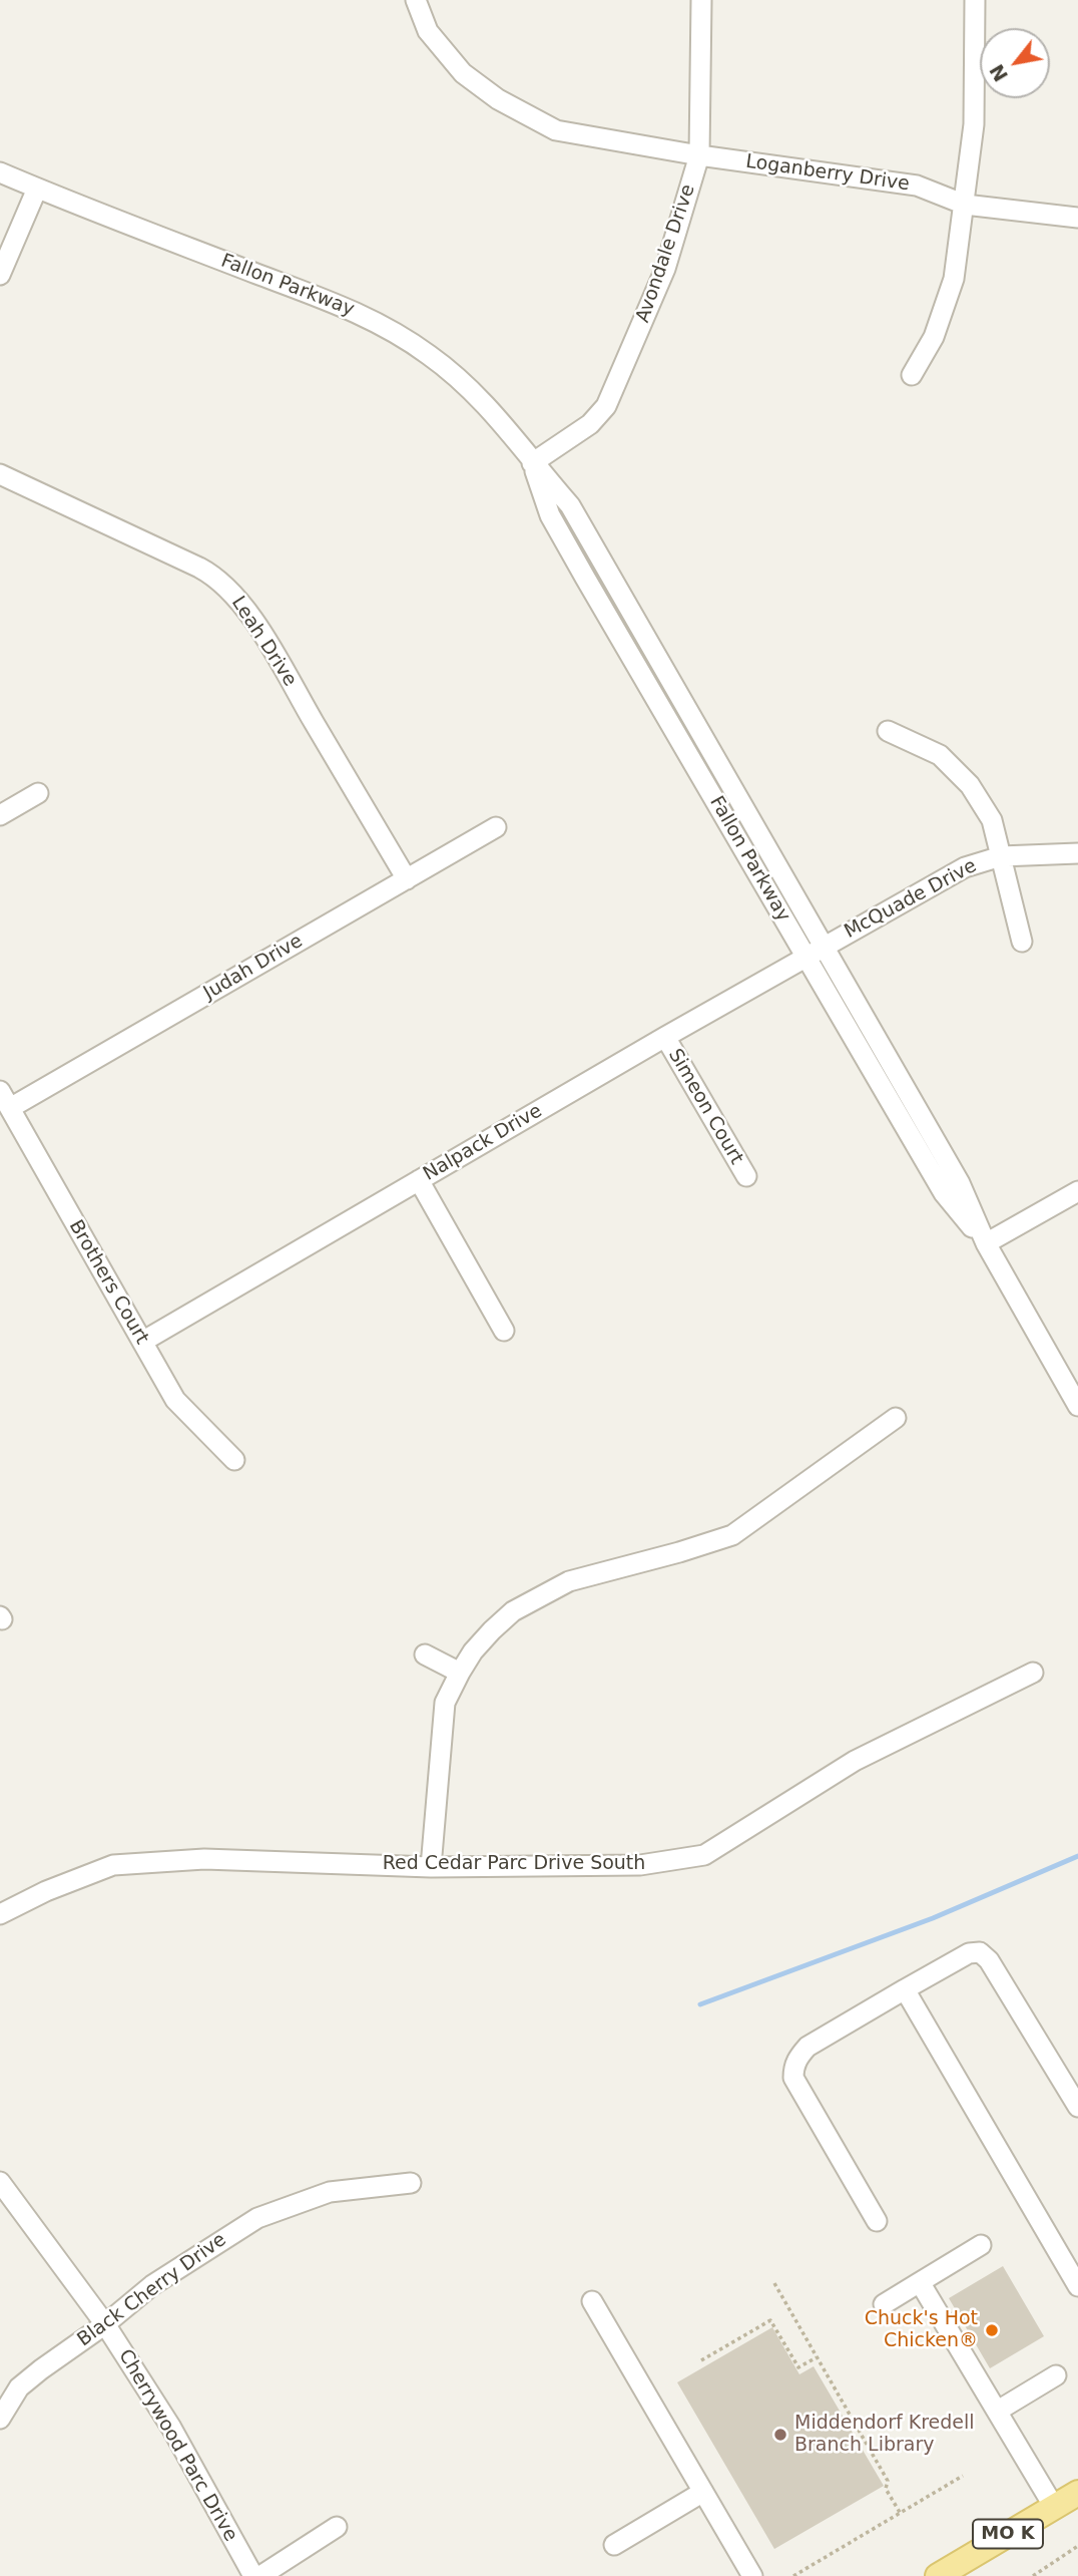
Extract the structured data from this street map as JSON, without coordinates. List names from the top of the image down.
{
  "streets": {
    "main road": ["MO K"],
    "street": [
      "Loganberry Drive",
      "Avondale Drive",
      "Fallon Parkway",
      "Leah Drive",
      "McQuade Drive",
      "Judah Drive",
      "Simeon Court",
      "Nalpack Drive",
      "Brothers Court",
      "Red Cedar Parc Drive South",
      "Black Cherry Drive",
      "Cherrywood Parc Drive"
    ]
  },
  "crossings": [
    ["Loganberry Drive", "Avondale Drive"],
    ["Avondale Drive", "Fallon Parkway"],
    ["Fallon Parkway", "McQuade Drive"],
    ["Fallon Parkway", "Nalpack Drive"],
    ["Leah Drive", "Judah Drive"],
    ["McQuade Drive", "Nalpack Drive"],
    ["Judah Drive", "Brothers Court"],
    ["Simeon Court", "Nalpack Drive"],
    ["Nalpack Drive", "Brothers Court"],
    ["Black Cherry Drive", "Cherrywood Parc Drive"]
  ],
  "places": ["Chuck's Hot Chicken®", "Middendorf Kredell Branch Library"],
  "north": "bottom left"
}
